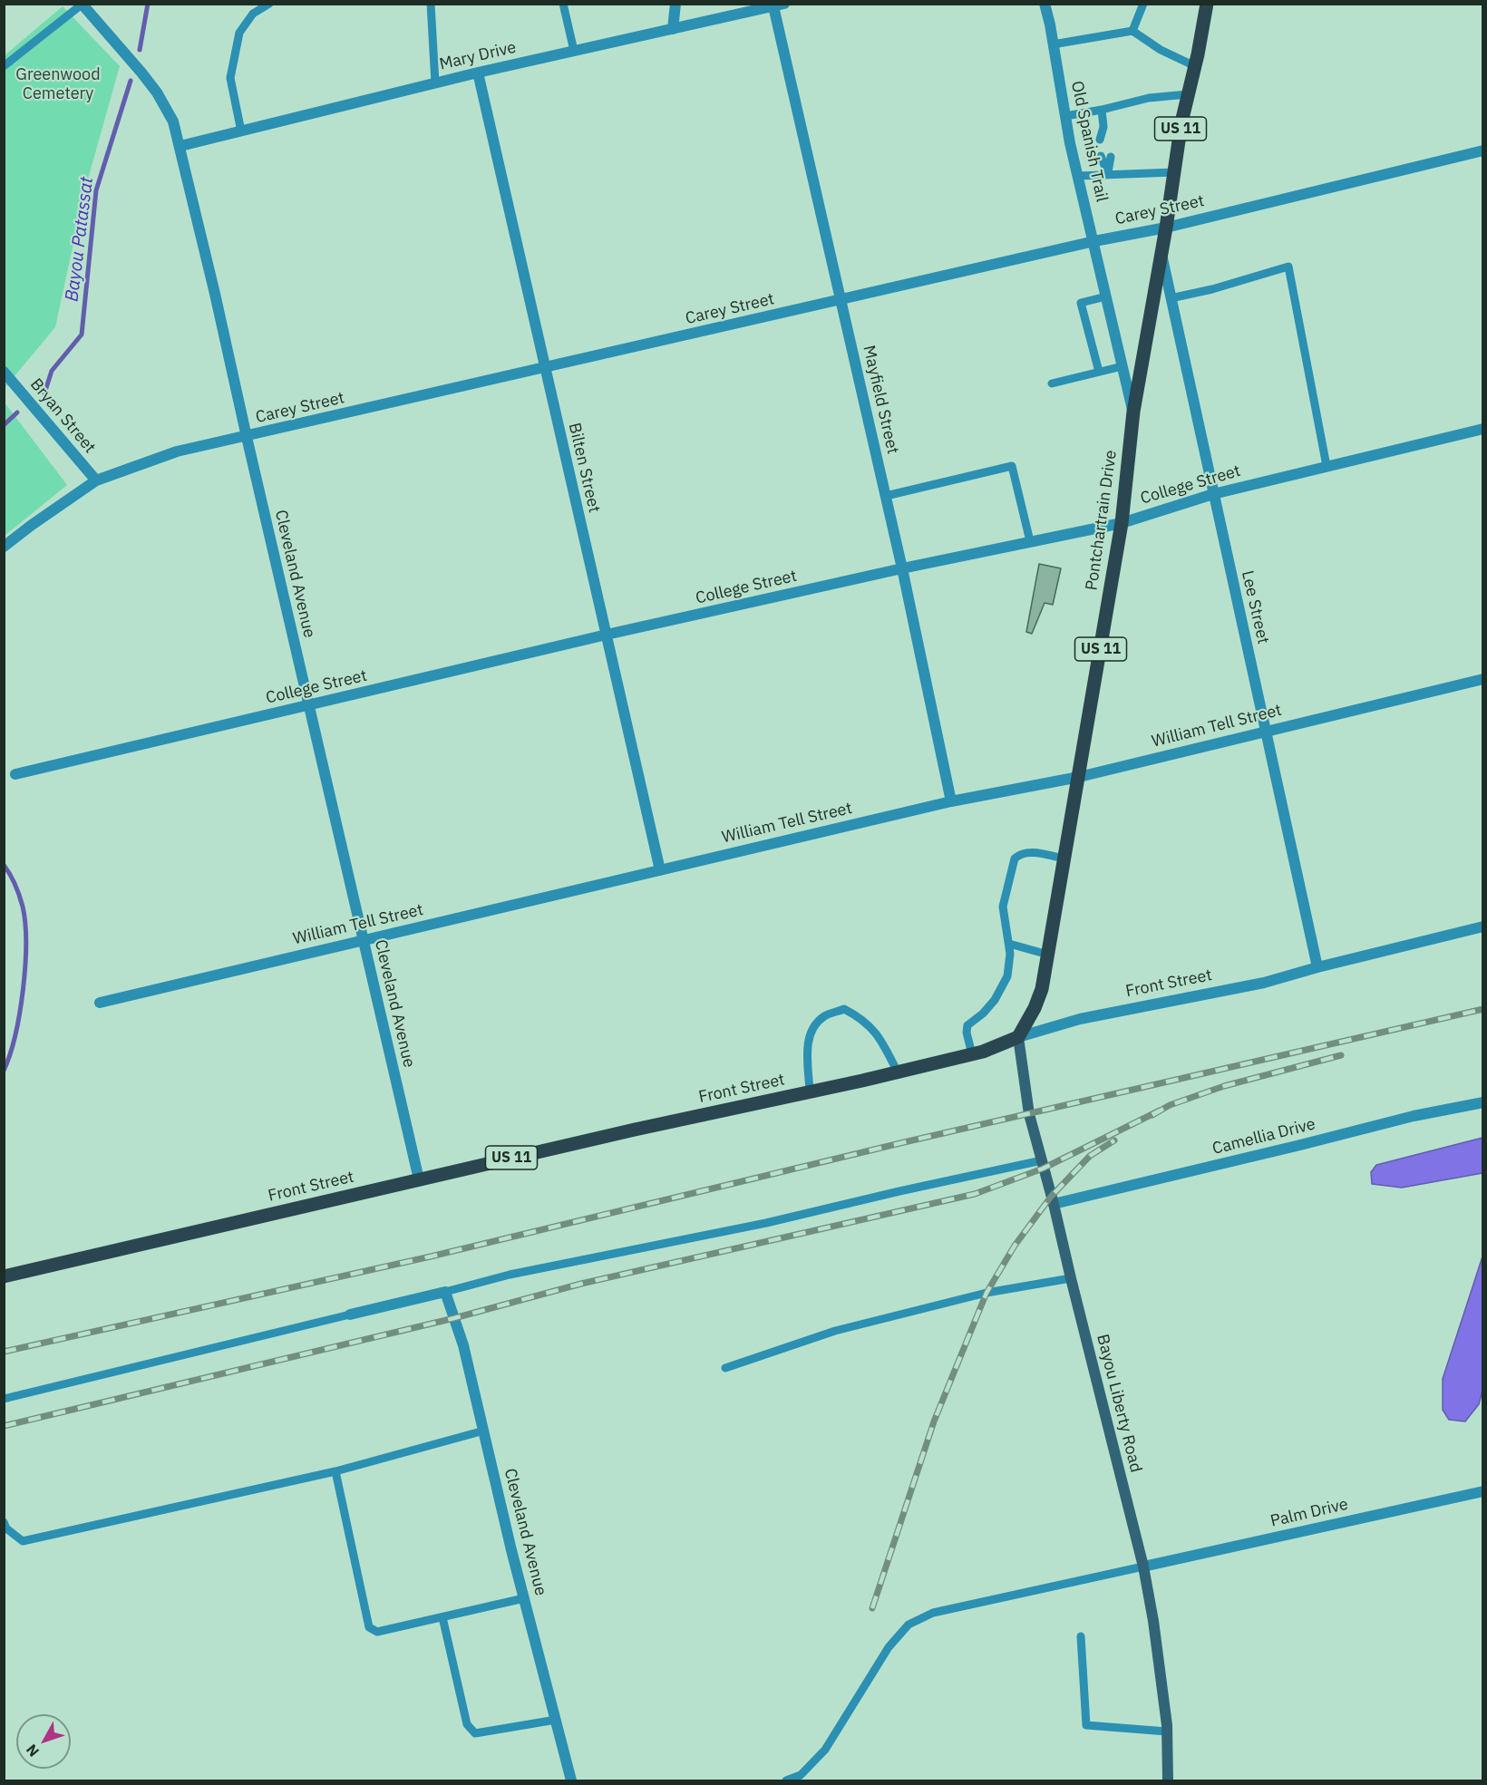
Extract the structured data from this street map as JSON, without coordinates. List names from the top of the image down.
{
  "streets": {
    "main road": [
      "US 11",
      "Pontchartrain Drive",
      "Front Street",
      "Bayou Liberty Road"
    ],
    "street": [
      "Mary Drive",
      "Old Spanish Trail",
      "Carey Street",
      "Mayfield Street",
      "Bryan Street",
      "Bilten Street",
      "College Street",
      "Cleveland Avenue",
      "Lee Street",
      "William Tell Street",
      "Camellia Drive",
      "Palm Drive"
    ]
  },
  "crossings": [
    ["Mary Drive", "Mayfield Street"],
    ["Mary Drive", "Bilten Street"],
    ["Mary Drive", "Cleveland Avenue"],
    ["Old Spanish Trail", "Carey Street"],
    ["Old Spanish Trail", "Pontchartrain Drive"],
    ["Carey Street", "Mayfield Street"],
    ["Carey Street", "Bryan Street"],
    ["Carey Street", "Bilten Street"],
    ["Carey Street", "Pontchartrain Drive"],
    ["Carey Street", "Cleveland Avenue"],
    ["Mayfield Street", "College Street"],
    ["Mayfield Street", "William Tell Street"],
    ["Bilten Street", "College Street"],
    ["Bilten Street", "William Tell Street"],
    ["College Street", "Pontchartrain Drive"],
    ["College Street", "Cleveland Avenue"],
    ["College Street", "Lee Street"],
    ["Pontchartrain Drive", "Lee Street"],
    ["Pontchartrain Drive", "William Tell Street"],
    ["Pontchartrain Drive", "Front Street"],
    ["Pontchartrain Drive", "Bayou Liberty Road"],
    ["Cleveland Avenue", "William Tell Street"],
    ["Cleveland Avenue", "Front Street"],
    ["Lee Street", "William Tell Street"],
    ["Lee Street", "Front Street"],
    ["Front Street", "Bayou Liberty Road"],
    ["Camellia Drive", "Bayou Liberty Road"],
    ["Bayou Liberty Road", "Palm Drive"]
  ],
  "water": ["Bayou Patassat"],
  "parks": ["Greenwood Cemetery"],
  "north": "bottom left"
}
